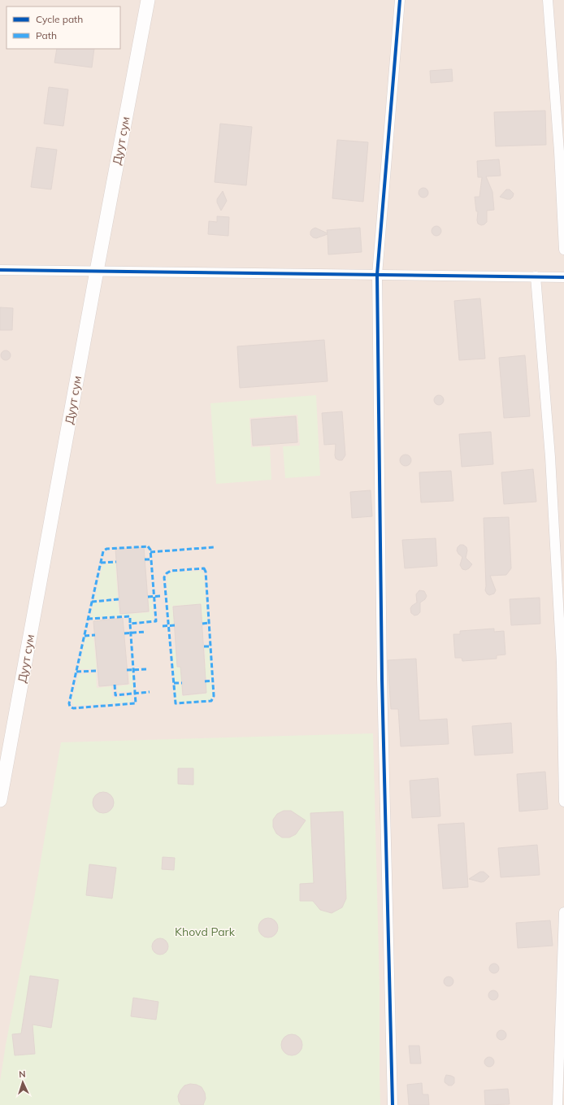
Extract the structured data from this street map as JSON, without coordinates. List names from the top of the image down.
{
  "streets": {
    "main road": ["Дуут сум"]
  },
  "parks": ["Khovd Park"],
  "legend": ["Cycle path", "Path"],
  "north": "top"
}
